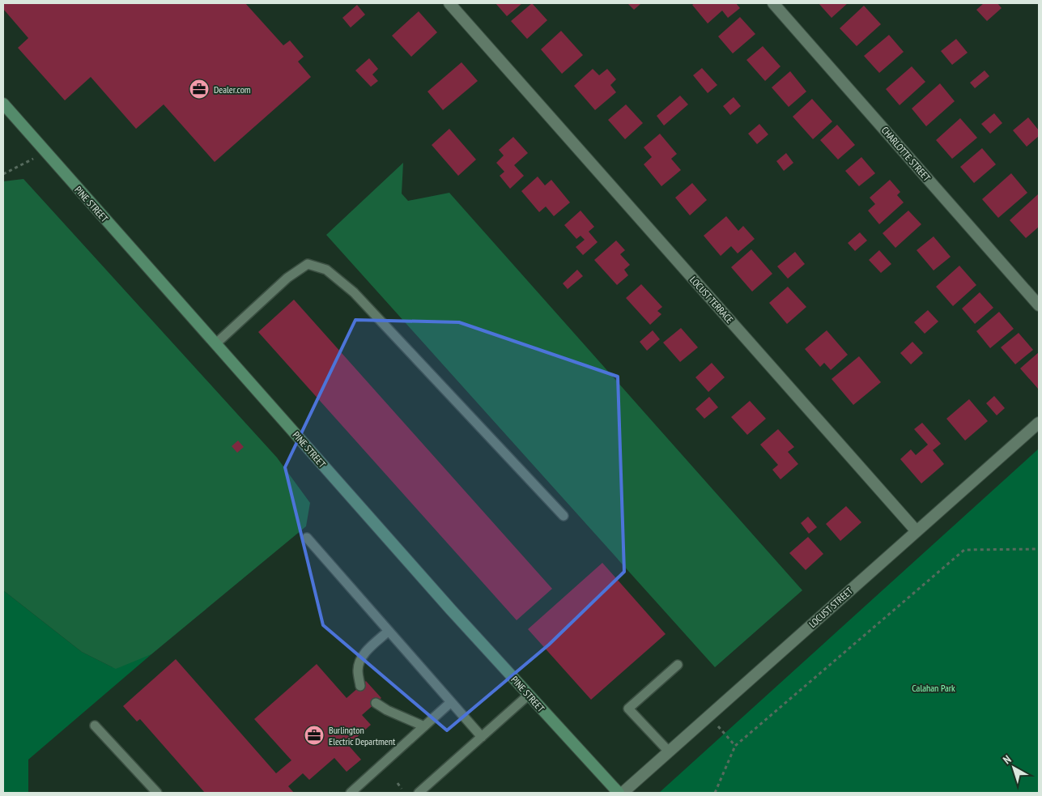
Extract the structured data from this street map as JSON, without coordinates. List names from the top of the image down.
{
  "streets": {
    "main road": ["PINE STREET"],
    "street": ["CHARLOTTE STREET", "LOCUST TERRACE", "LOCUST STREET"]
  },
  "crossings": [
    ["LOCUST TERRACE", "LOCUST STREET"]
  ],
  "parks": ["Calahan Park"],
  "places": {
    "office": ["Dealer.com", "Burlington Electric Department"]
  },
  "north": "top left"
}
